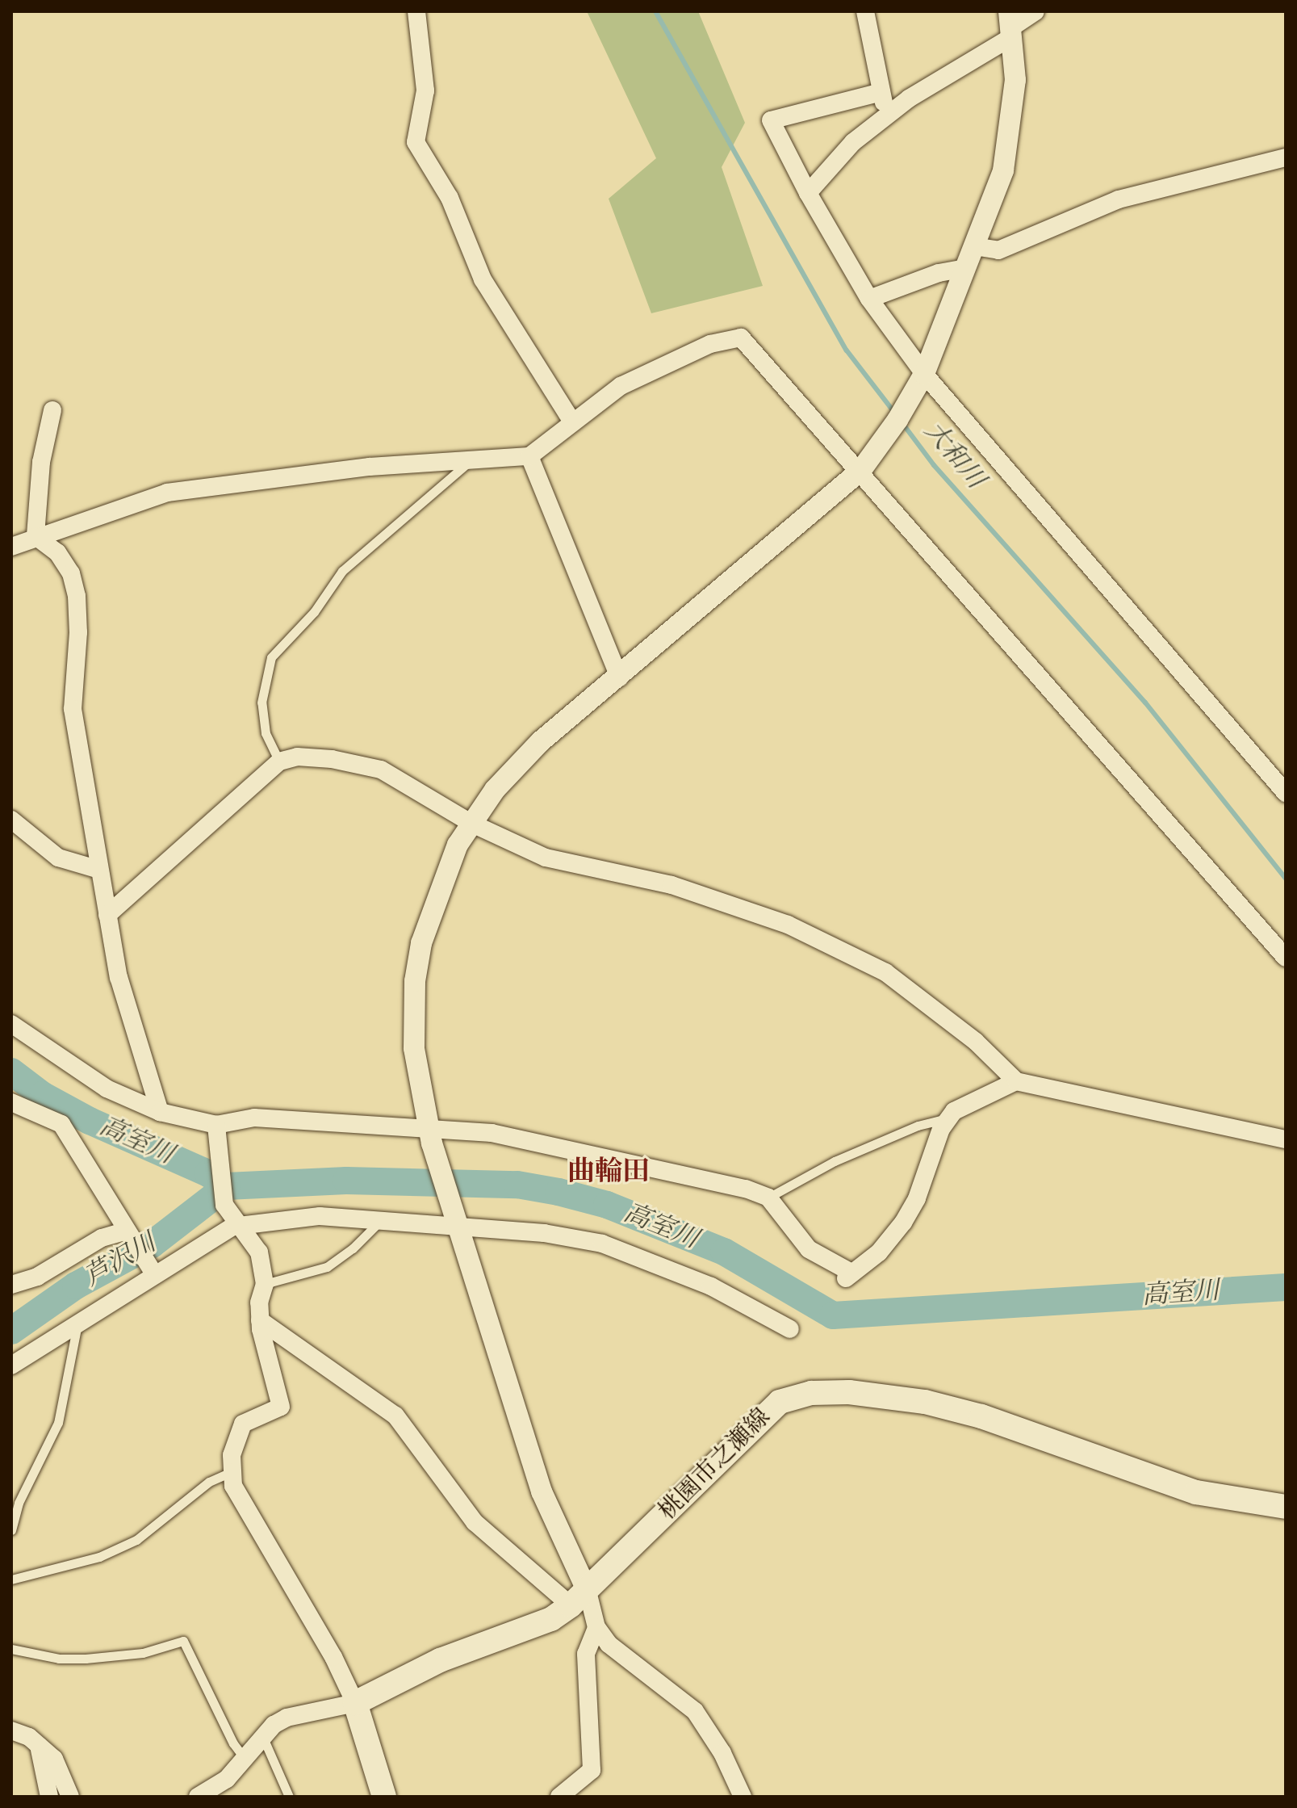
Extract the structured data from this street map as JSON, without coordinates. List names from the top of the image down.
{
  "streets": {
    "main road": ["桃園市之瀬線"]
  },
  "districts": ["曲輪田"],
  "water": ["大和川", "高室川", "芦沢川"]
}
